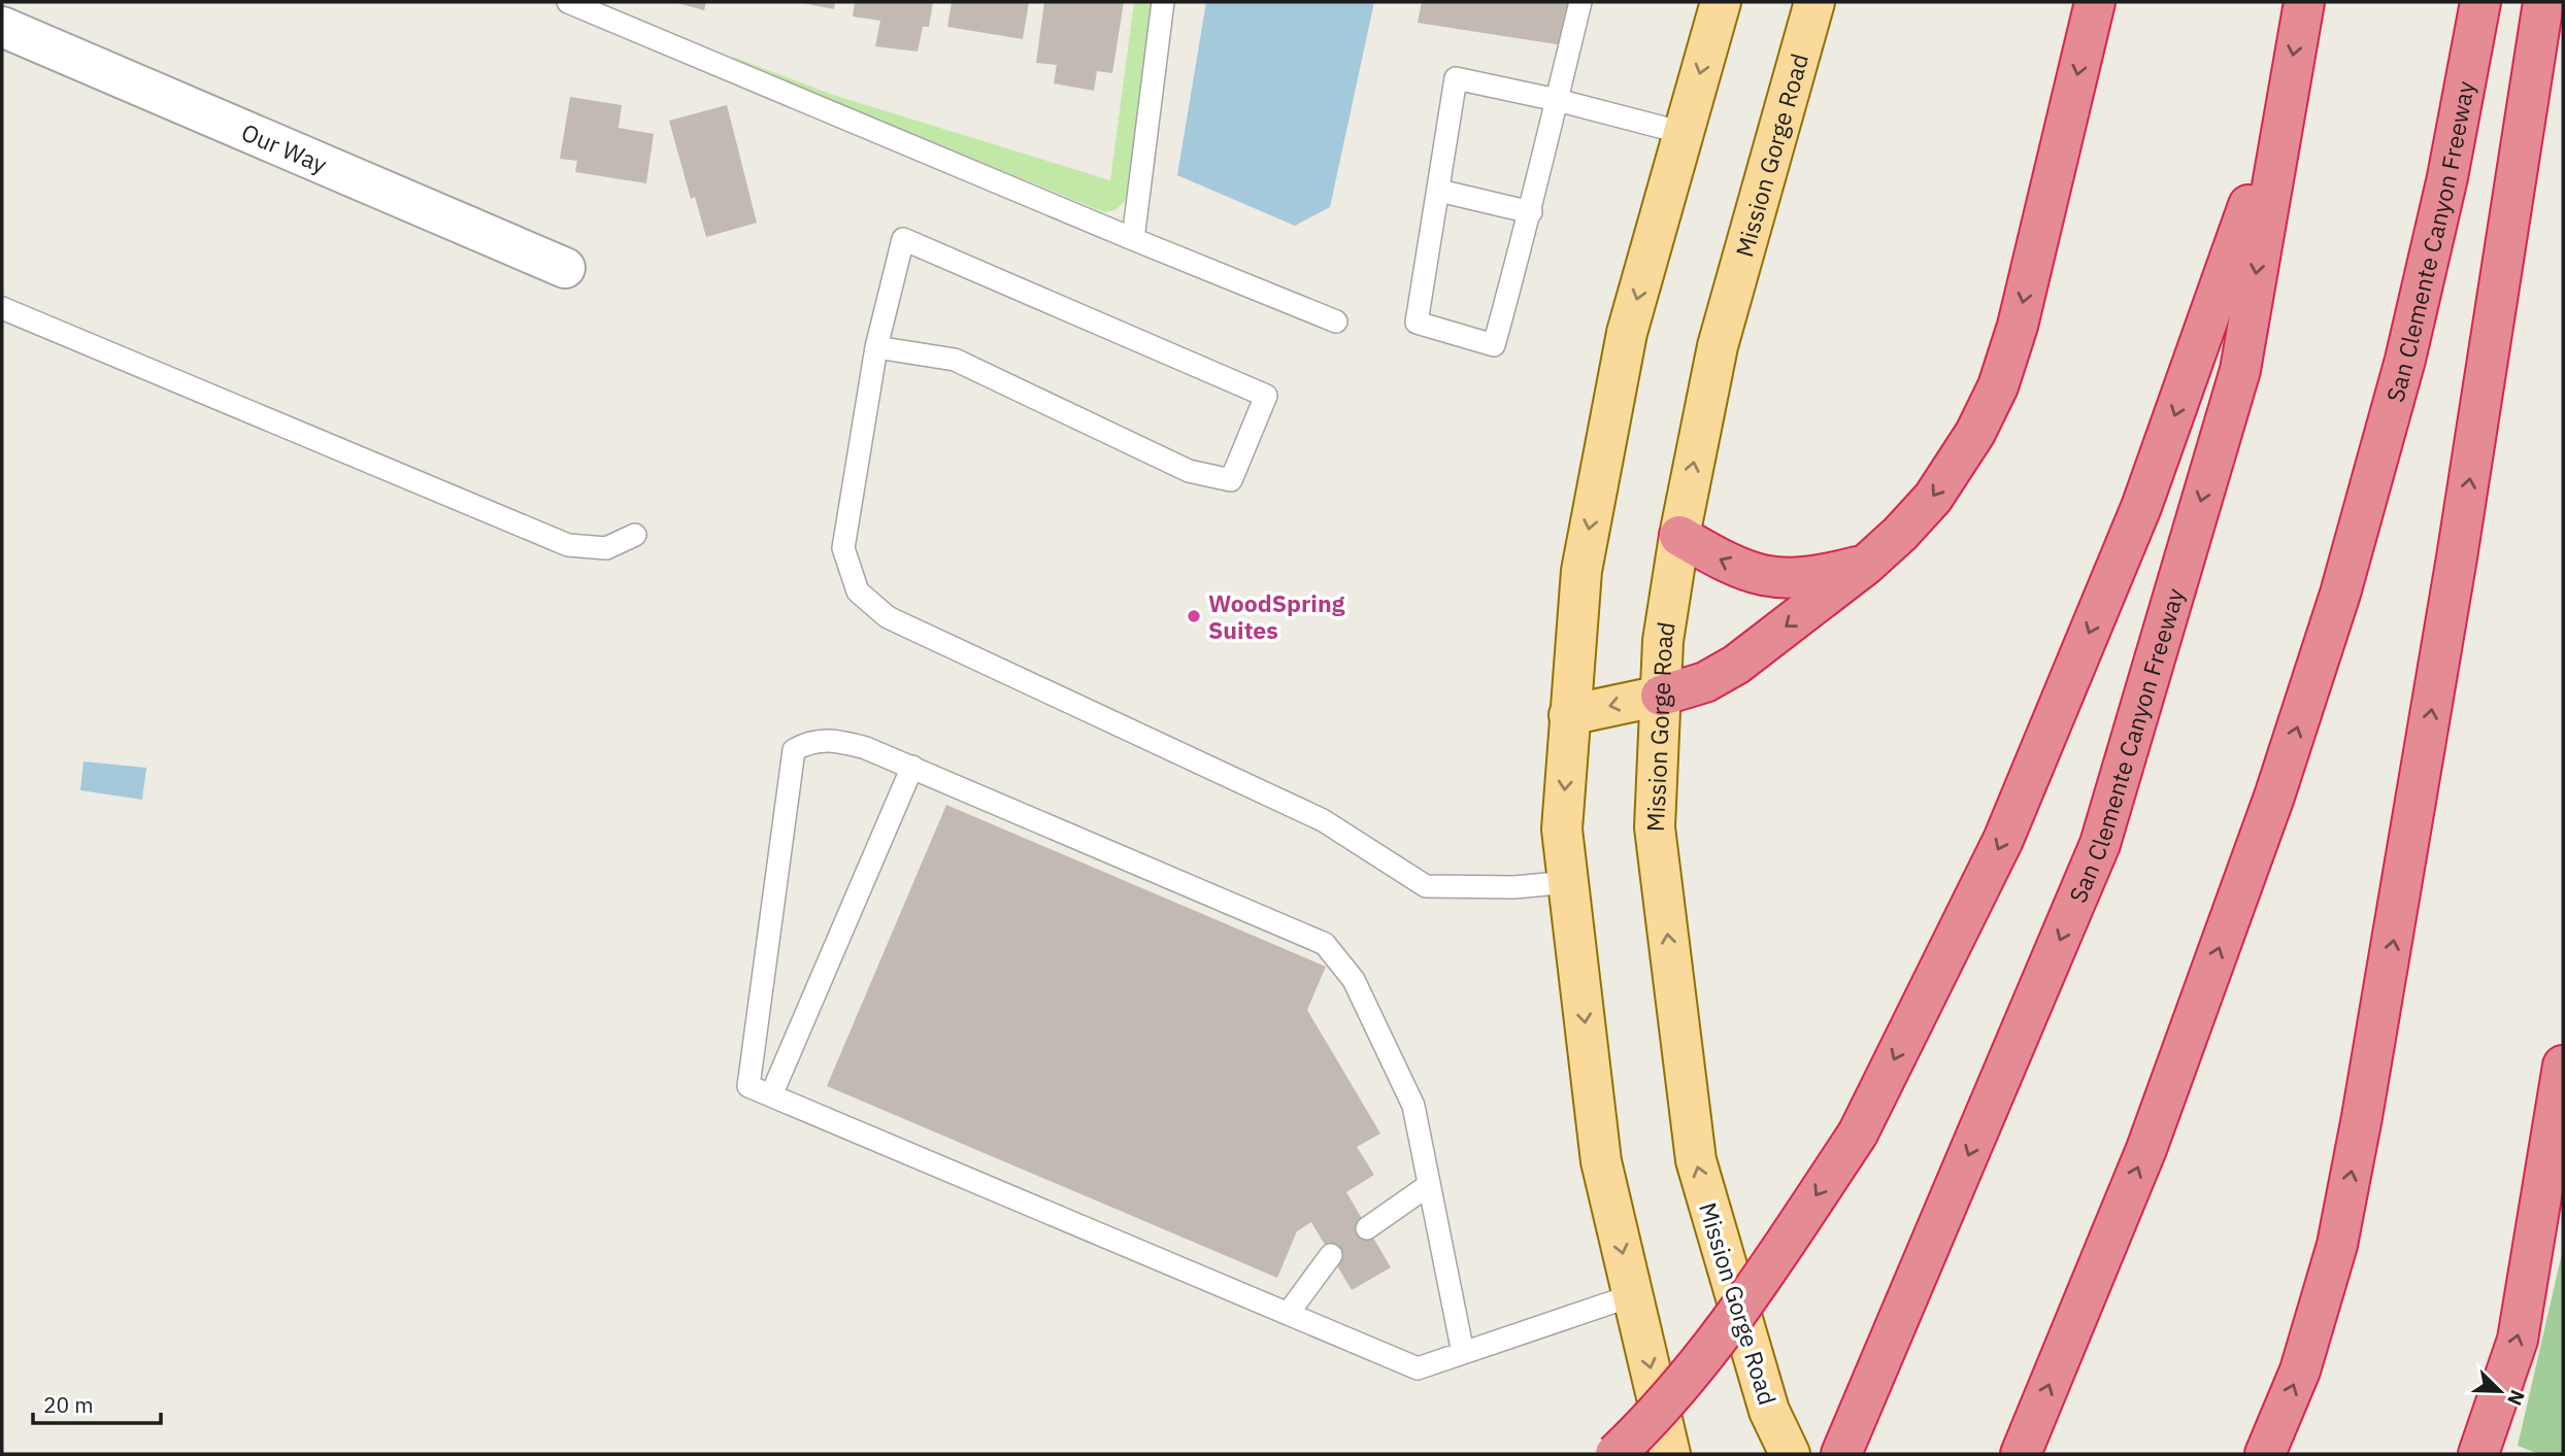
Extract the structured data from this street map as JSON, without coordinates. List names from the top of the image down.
{
  "streets": {
    "highway": ["San Clemente Canyon Freeway"],
    "main road": ["Mission Gorge Road"],
    "street": ["Our Way"]
  },
  "places": ["WoodSpring Suites"],
  "scale_bar": "20 m",
  "north": "bottom right"
}
